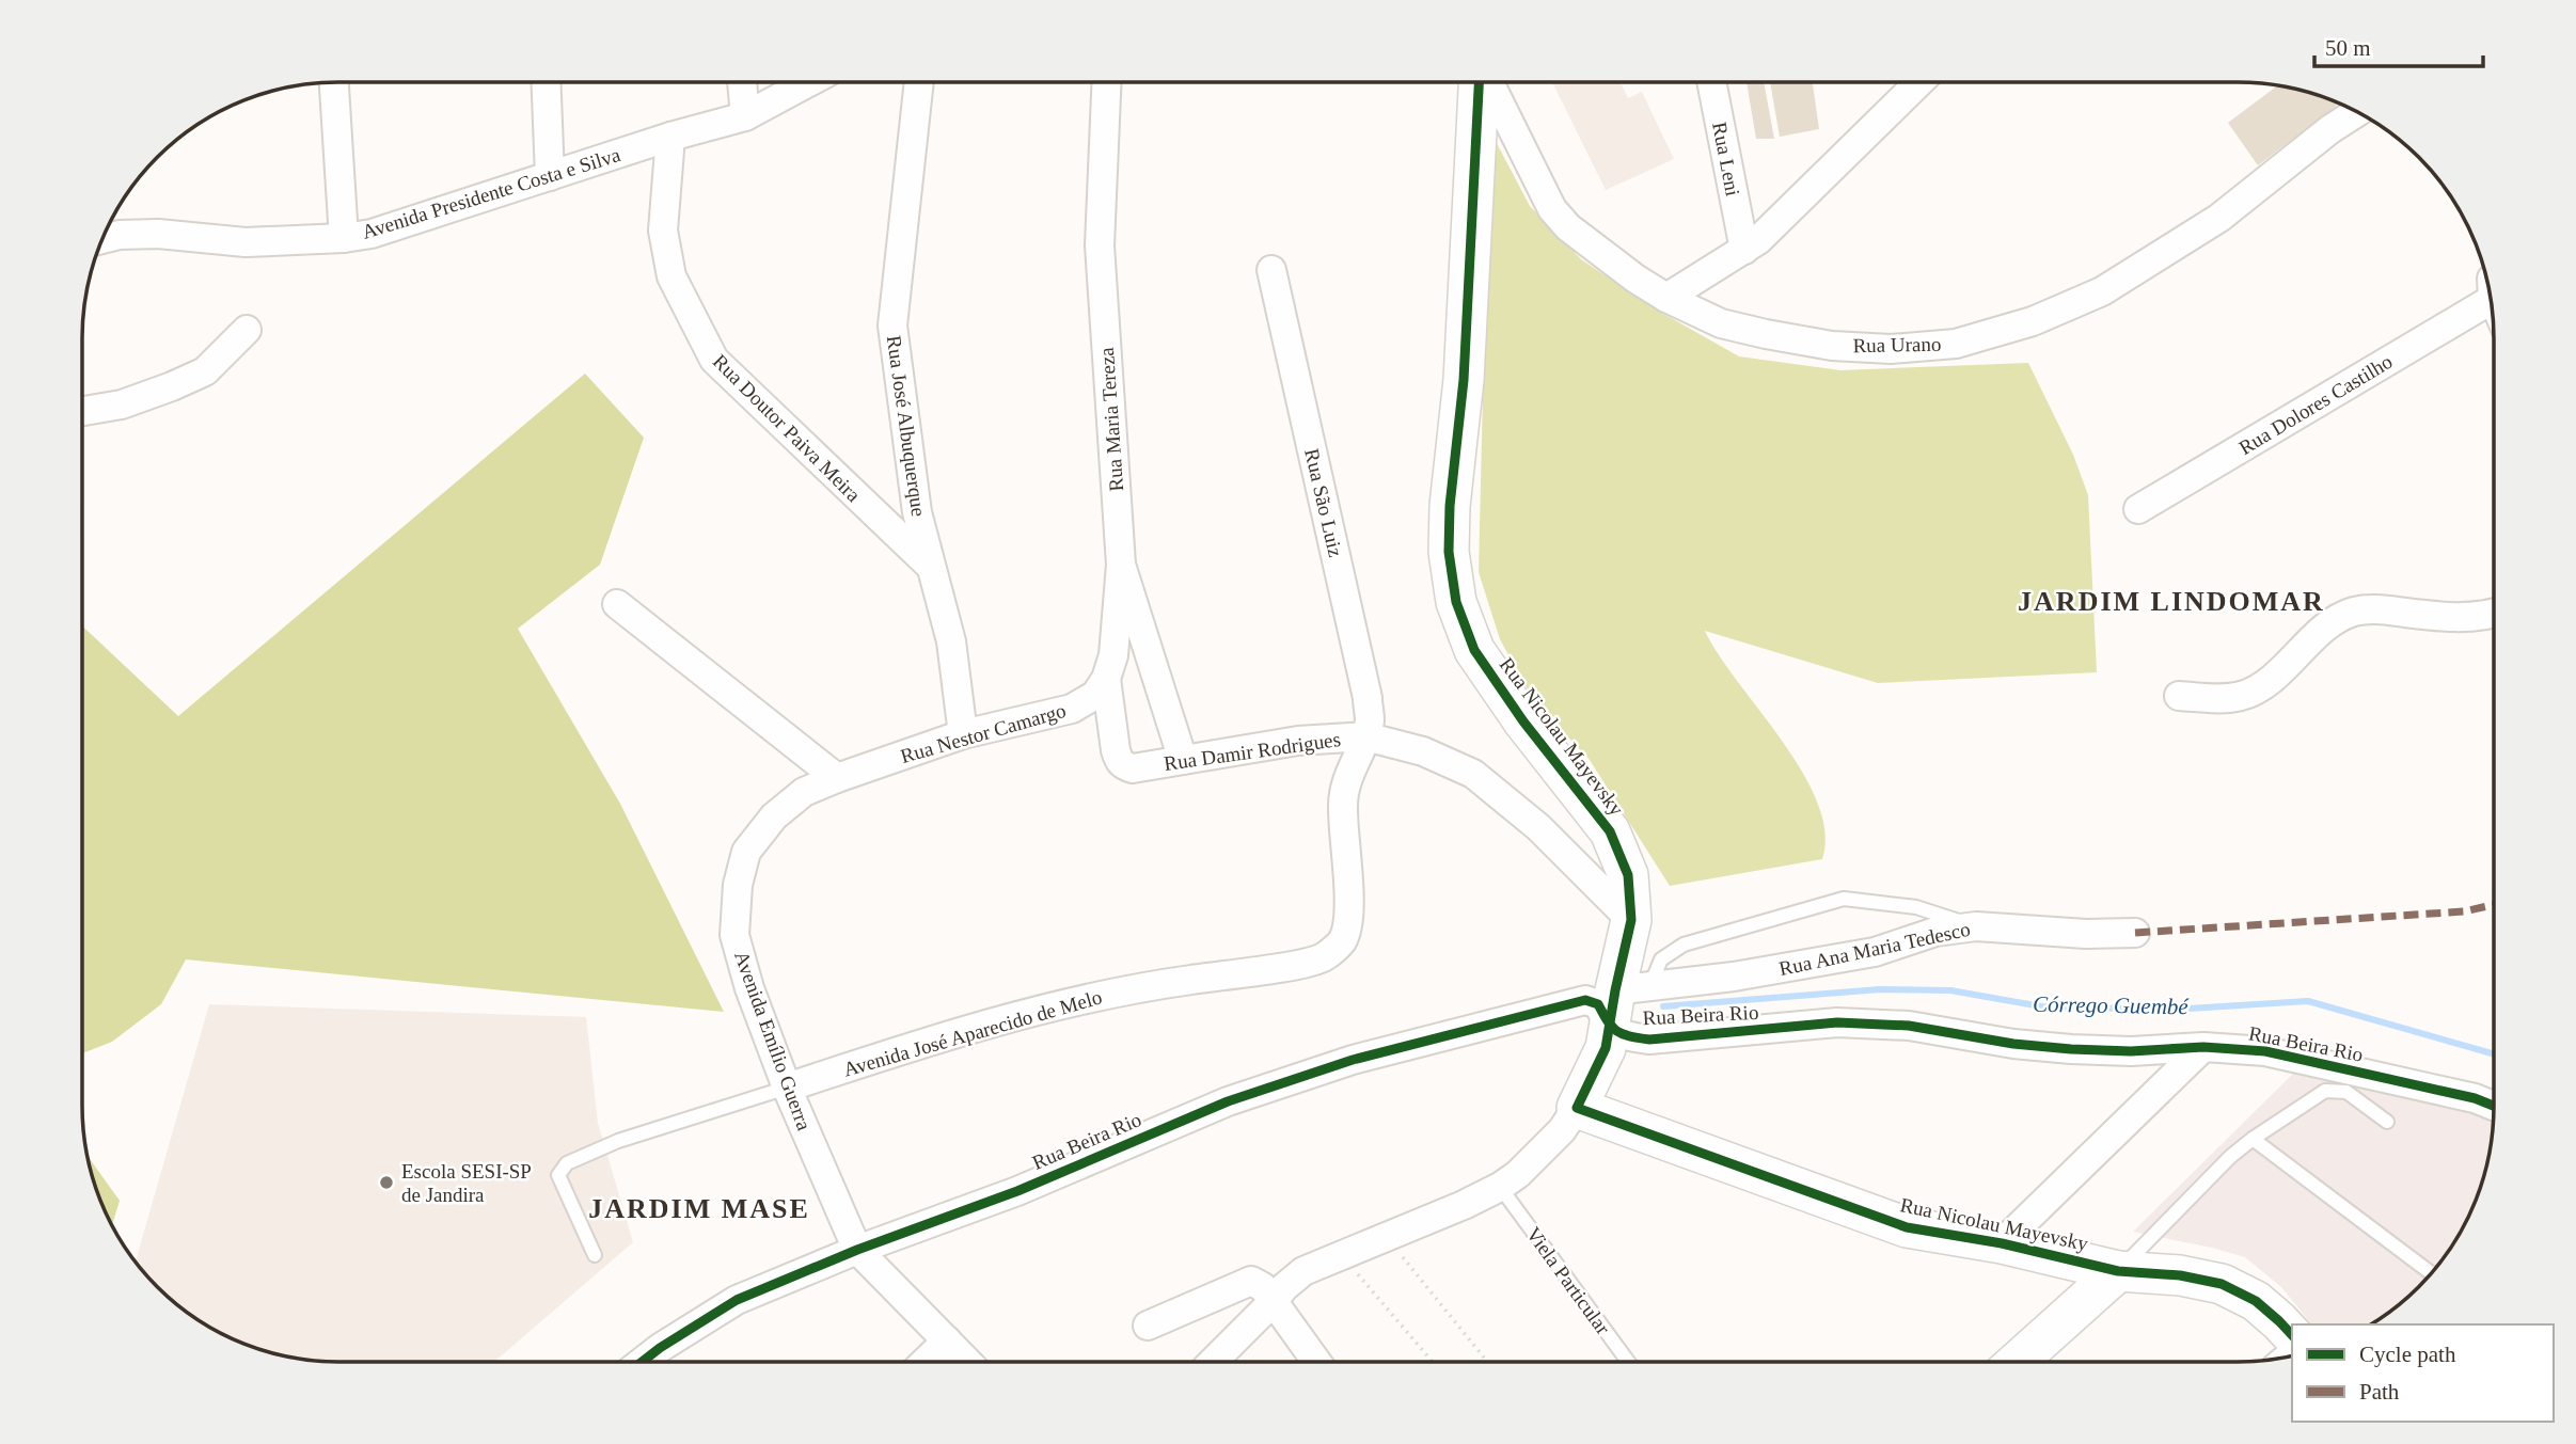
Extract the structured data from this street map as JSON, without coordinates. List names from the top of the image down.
{
  "streets": {
    "street": [
      "Rua Leni",
      "Avenida Presidente Costa e Silva",
      "Rua Urano",
      "Rua Dolores Castilho",
      "Rua Maria Tereza",
      "Rua José Albuquerque",
      "Rua Doutor Paiva Meira",
      "Rua São Luiz",
      "Rua Nestor Camargo",
      "Rua Nicolau Mayevsky",
      "Rua Damir Rodrigues",
      "Rua Ana Maria Tedesco",
      "Rua Beira Rio",
      "Avenida José Aparecido de Melo",
      "Avenida Emílio Guerra"
    ],
    "lane": ["Viela Particular"]
  },
  "crossings": [
    ["Avenida Presidente Costa e Silva", "Rua Doutor Paiva Meira"],
    ["Rua Maria Tereza", "Rua Damir Rodrigues"],
    ["Rua José Albuquerque", "Rua Doutor Paiva Meira"],
    ["Rua José Albuquerque", "Rua Nestor Camargo"],
    ["Rua São Luiz", "Rua Damir Rodrigues"],
    ["Rua São Luiz", "Avenida José Aparecido de Melo"],
    ["Rua Nestor Camargo", "Rua Damir Rodrigues"],
    ["Rua Nestor Camargo", "Avenida Emílio Guerra"],
    ["Rua Nicolau Mayevsky", "Rua Damir Rodrigues"],
    ["Rua Nicolau Mayevsky", "Rua Ana Maria Tedesco"],
    ["Rua Nicolau Mayevsky", "Rua Beira Rio"],
    ["Rua Damir Rodrigues", "Avenida José Aparecido de Melo"],
    ["Rua Ana Maria Tedesco", "Rua Beira Rio"],
    ["Rua Beira Rio", "Avenida Emílio Guerra"],
    ["Avenida José Aparecido de Melo", "Avenida Emílio Guerra"]
  ],
  "districts": ["JARDIM LINDOMAR", "JARDIM MASE"],
  "water": ["Córrego Guembé"],
  "places": ["Escola SESI-SP de Jandira"],
  "legend": ["Cycle path", "Path"],
  "scale_bar": "50 m"
}
